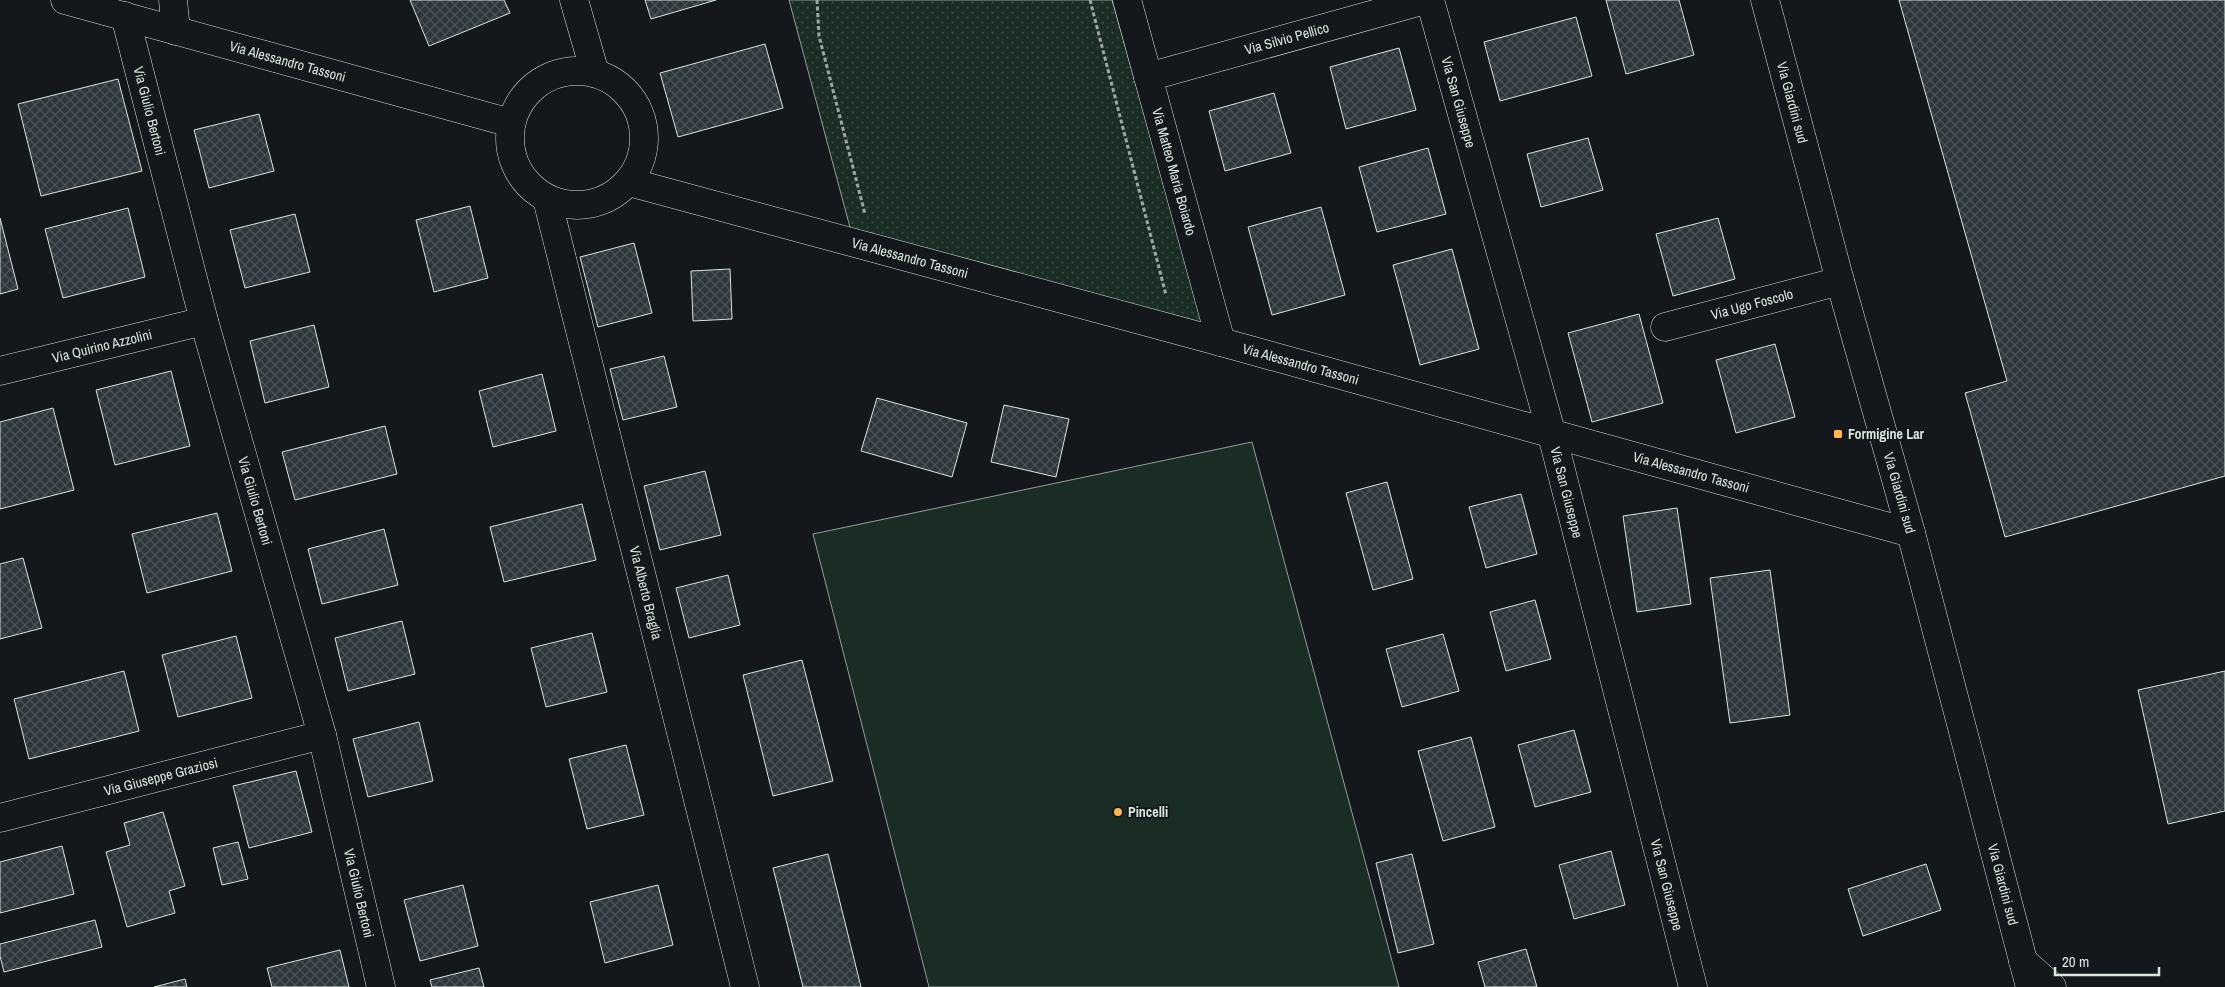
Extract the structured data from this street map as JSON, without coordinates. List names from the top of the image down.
{
  "streets": {
    "street": [
      "Via Silvio Pellico",
      "Via Alessandro Tassoni",
      "Via San Giuseppe",
      "Via Giardini sud",
      "Via Giulio Bertoni",
      "Via Matteo Maria Boiardo",
      "Via Ugo Foscolo",
      "Via Quirino Azzolini",
      "Via Alberto Braglia",
      "Via Giuseppe Graziosi"
    ]
  },
  "crossings": [
    ["Via Silvio Pellico", "Via Matteo Maria Boiardo"],
    ["Via Alessandro Tassoni", "Via San Giuseppe"],
    ["Via Alessandro Tassoni", "Via Giardini sud"],
    ["Via Alessandro Tassoni", "Via Giulio Bertoni"],
    ["Via Alessandro Tassoni", "Via Matteo Maria Boiardo"],
    ["Via Alessandro Tassoni", "Via Alberto Braglia"],
    ["Via Giardini sud", "Via Ugo Foscolo"],
    ["Via Giulio Bertoni", "Via Quirino Azzolini"],
    ["Via Giulio Bertoni", "Via Giuseppe Graziosi"]
  ],
  "places": {
    "transit": ["Formigine Lar"],
    "other": ["Pincelli"]
  },
  "scale_bar": "20 m"
}
